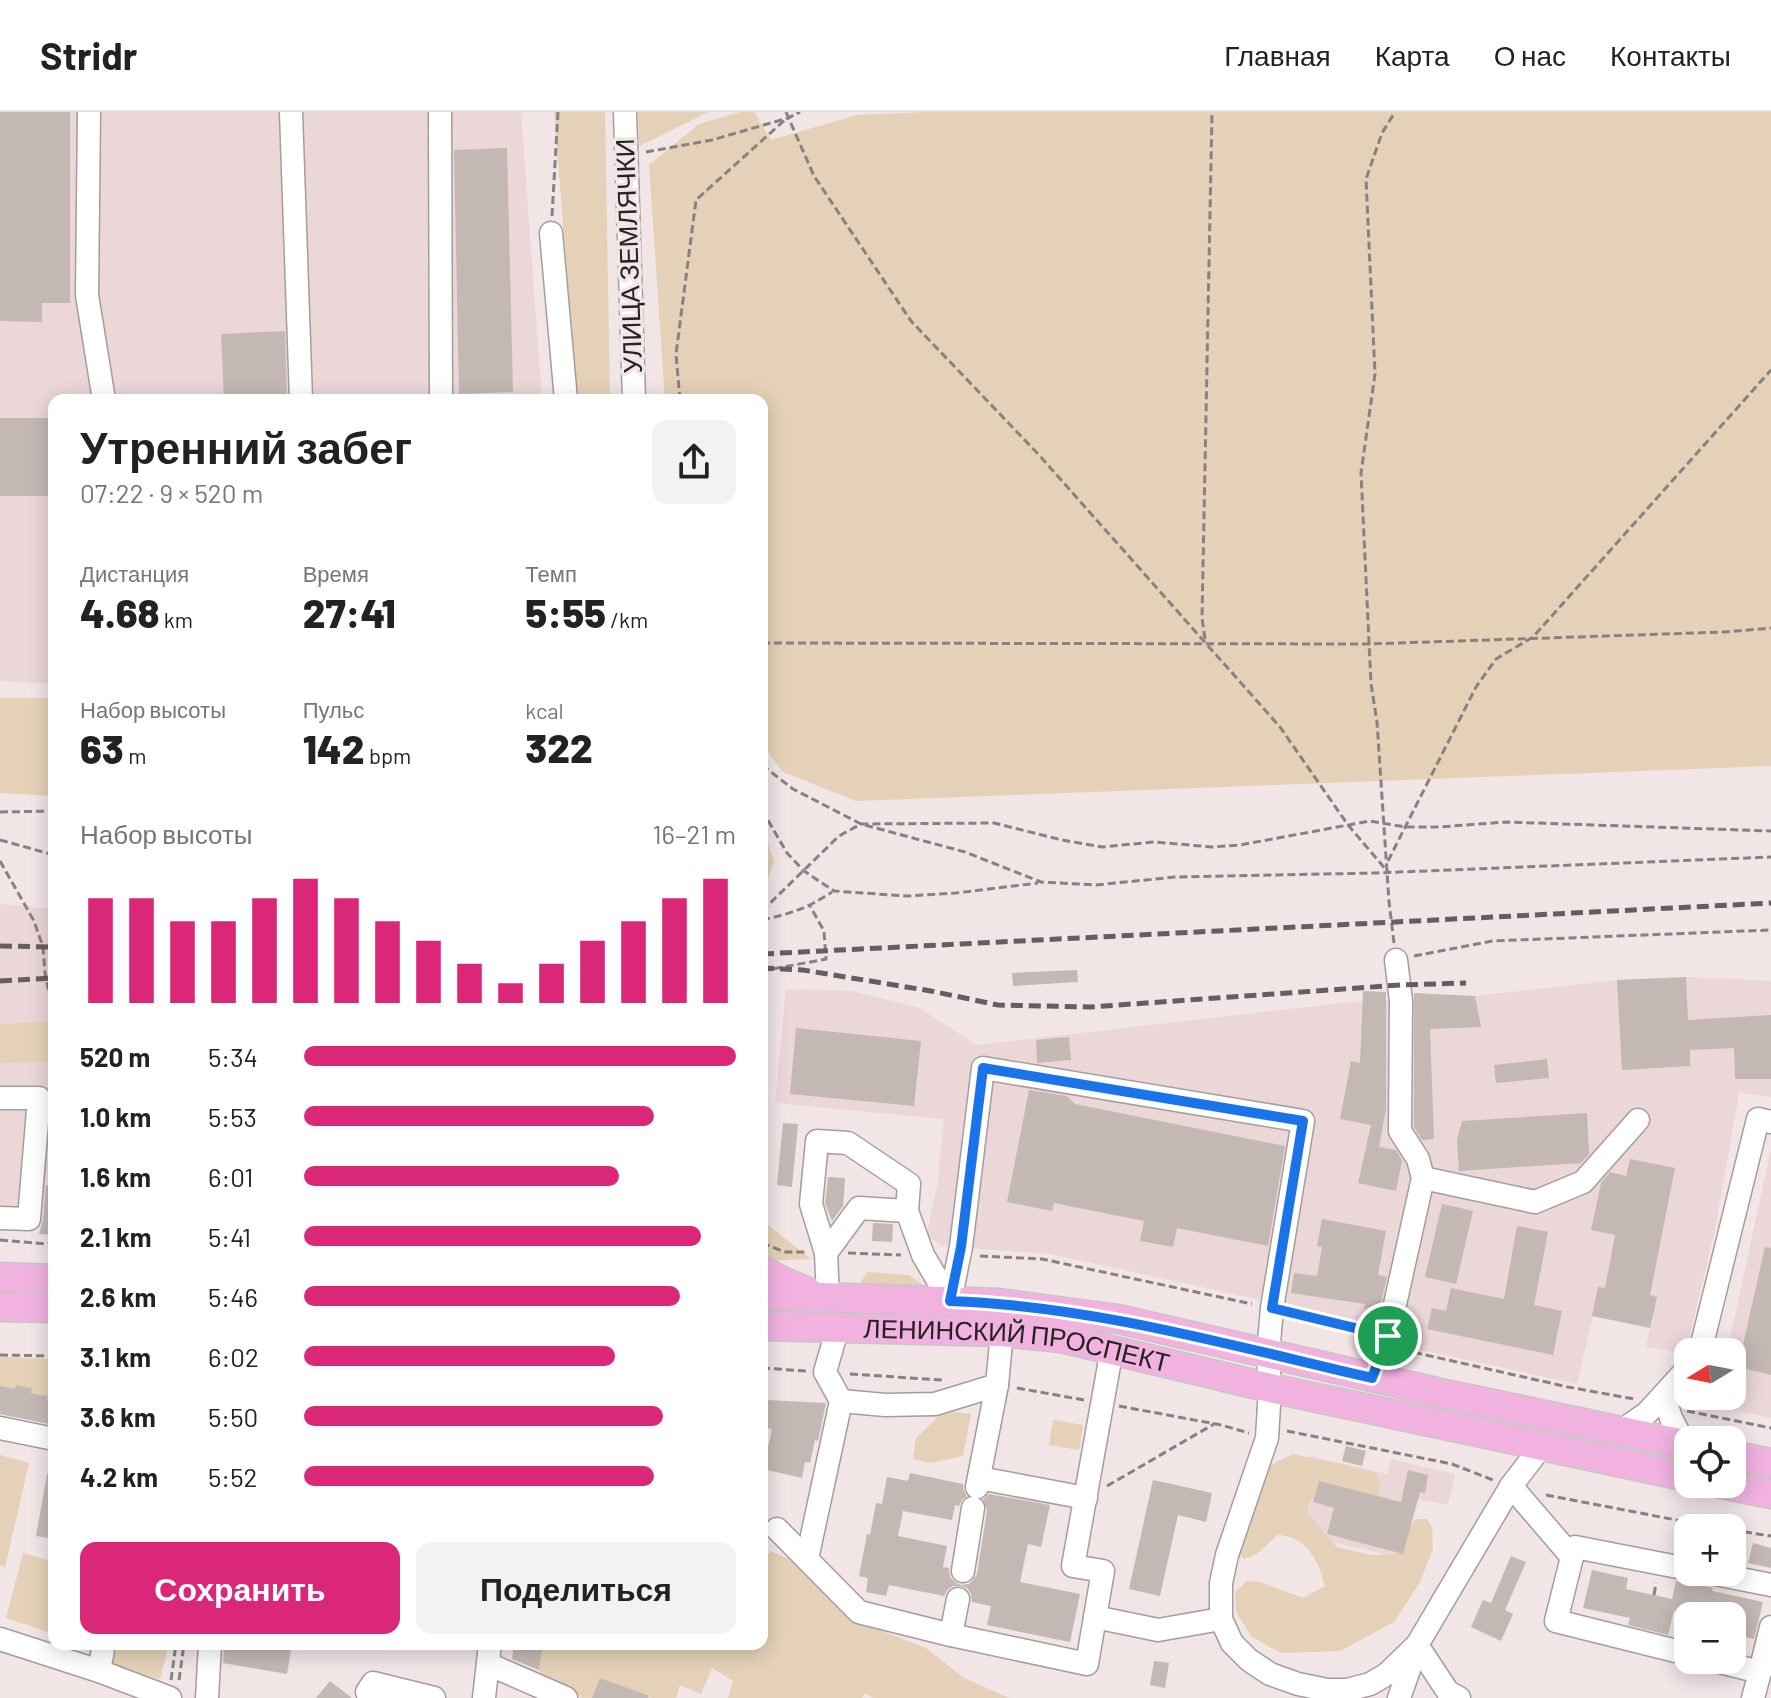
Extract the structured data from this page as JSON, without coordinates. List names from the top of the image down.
{
  "streets": {
    "main road": ["ЛЕНИНСКИЙ ПРОСПЕКТ"],
    "street": ["УЛИЦА ЗЕМЛЯЧКИ"]
  },
  "north": "left",
  "page": {
    "header": "Stridr",
    "nav": [
      "Главная",
      "Карта",
      "О нас",
      "Контакты"
    ],
    "heading": ["Утренний забег", "07:22 · 9 × 520 m"],
    "stats": [
      ["Дистанция", "4.68 km"],
      ["Время", "27:41"],
      ["Темп", "5:55 /km"],
      ["Набор высоты", "63 m"],
      ["Пульс", "142 bpm"],
      ["kcal", "322"]
    ],
    "chart": ["Набор высоты", "16–21 m"],
    "list": [
      {
        "name": "520 m",
        "note": "5:34"
      },
      {
        "name": "1.0 km",
        "note": "5:53"
      },
      {
        "name": "1.6 km",
        "note": "6:01"
      },
      {
        "name": "2.1 km",
        "note": "5:41"
      },
      {
        "name": "2.6 km",
        "note": "5:46"
      },
      {
        "name": "3.1 km",
        "note": "6:02"
      },
      {
        "name": "3.6 km",
        "note": "5:50"
      },
      {
        "name": "4.2 km",
        "note": "5:52"
      }
    ],
    "map_buttons": ["+", "−"],
    "buttons": ["Сохранить", "Поделиться"]
  }
}
